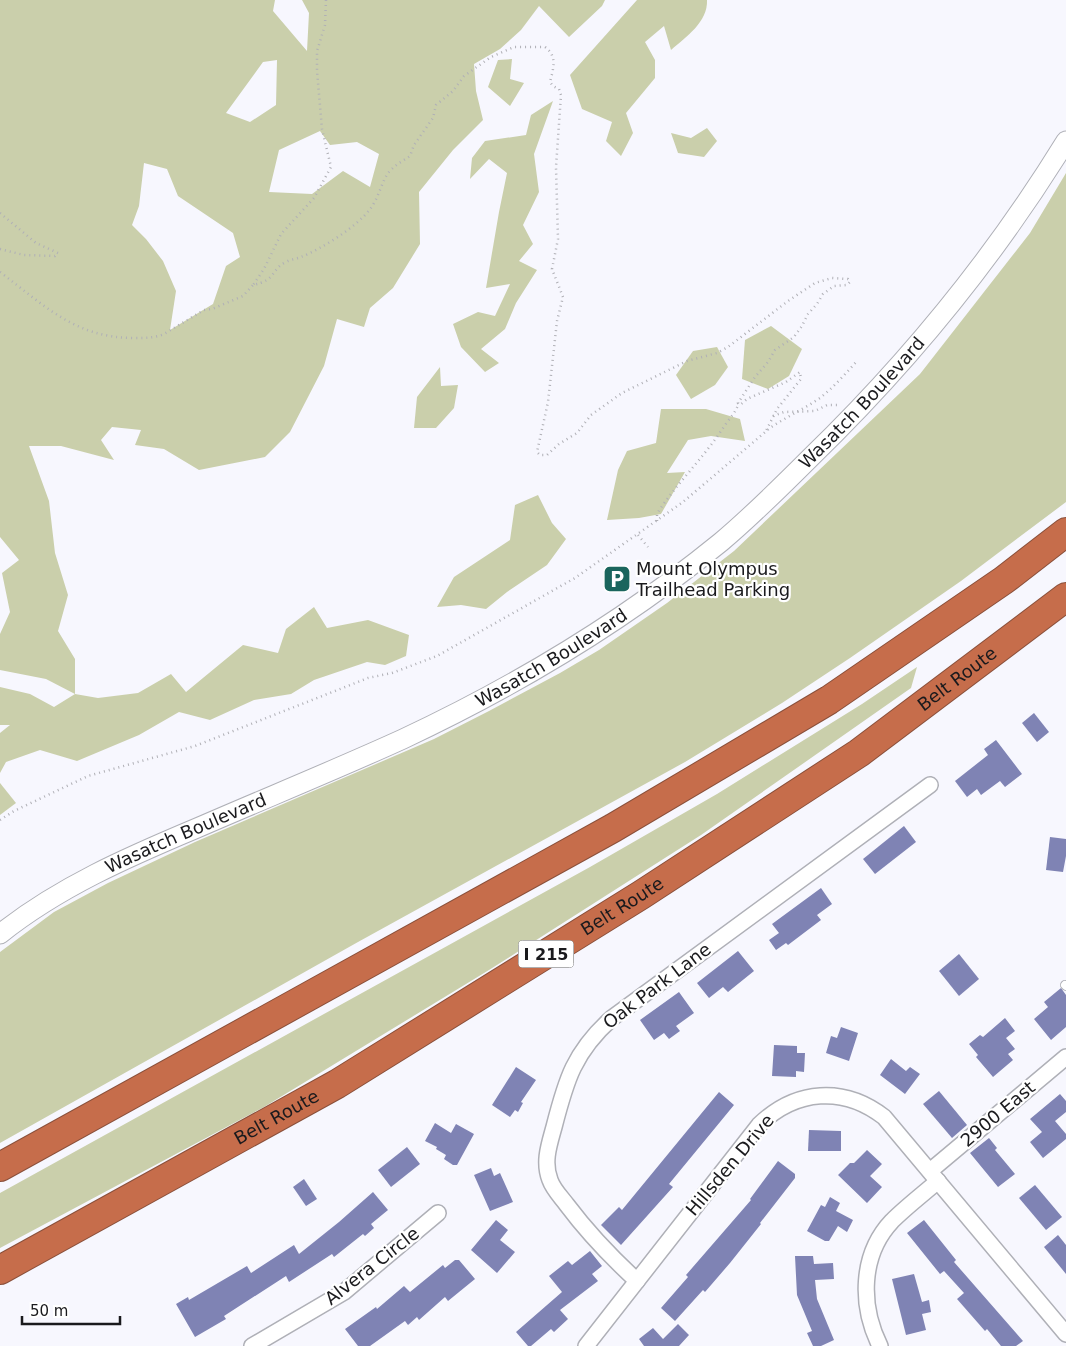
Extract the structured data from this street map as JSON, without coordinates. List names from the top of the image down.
{
  "streets": {
    "highway": ["Belt Route", "I 215"],
    "street": [
      "Wasatch Boulevard",
      "Oak Park Lane",
      "2900 East",
      "Hillsden Drive",
      "Alvera Circle"
    ]
  },
  "crossings": [
    ["Oak Park Lane", "Hillsden Drive"],
    ["2900 East", "Hillsden Drive"]
  ],
  "places": {
    "parking": ["Mount Olympus Trailhead Parking"]
  },
  "scale_bar": "50 m"
}
